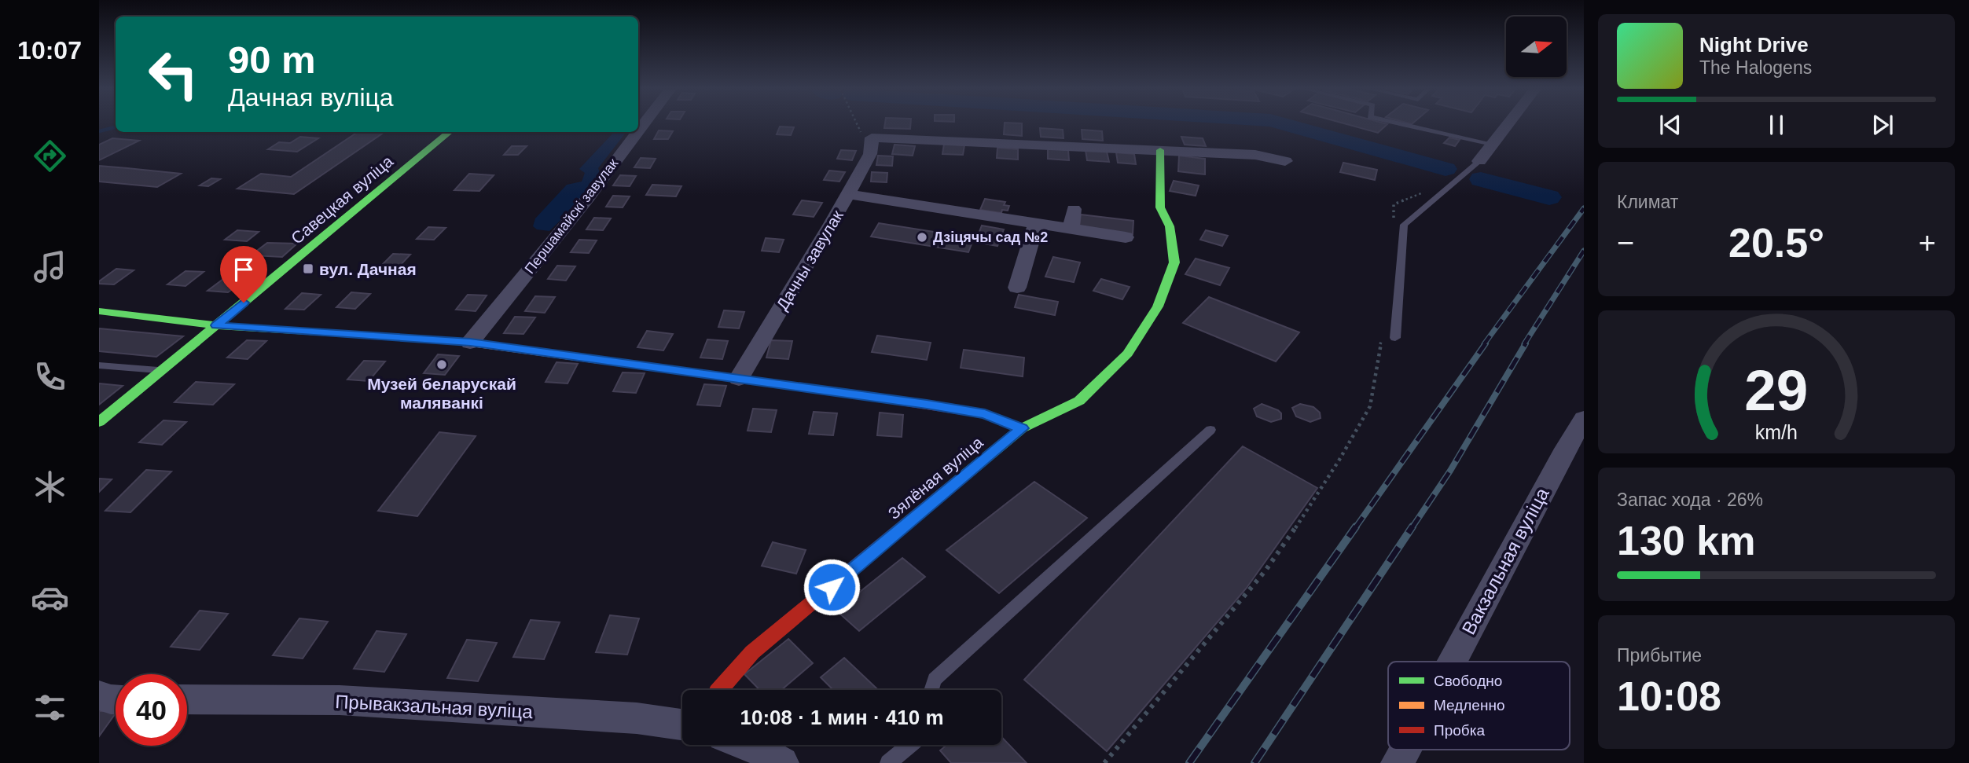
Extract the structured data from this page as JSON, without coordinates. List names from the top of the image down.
{
  "streets": {
    "street": [
      "Савецкая вуліца",
      "Першамайскі завулак",
      "Дачны завулак",
      "Зялёная вуліца",
      "Вакзальная вуліца",
      "Прывакзальная вуліца"
    ]
  },
  "places": {
    "other": ["Дзіцячы сад №2", "Музей беларускай маляванкі"],
    "transit": ["вул. Дачная"]
  },
  "legend": ["Свободно", "Медленно", "Пробка"],
  "north": "right",
  "page": {
    "tabs": "10:07",
    "turn": ["90 m", "Дачная вуліца"],
    "song": ["Night Drive", "The Halogens"],
    "tile": [
      "Климат",
      ["Запас хода · 26%", "130 km"],
      ["Прибытие", "10:08"]
    ],
    "heat": ["−", "20.5°", "+"],
    "limit": "40",
    "trip": "10:08 · 1 мин · 410 m",
    "gauge": ["29", "km/h"]
  }
}
